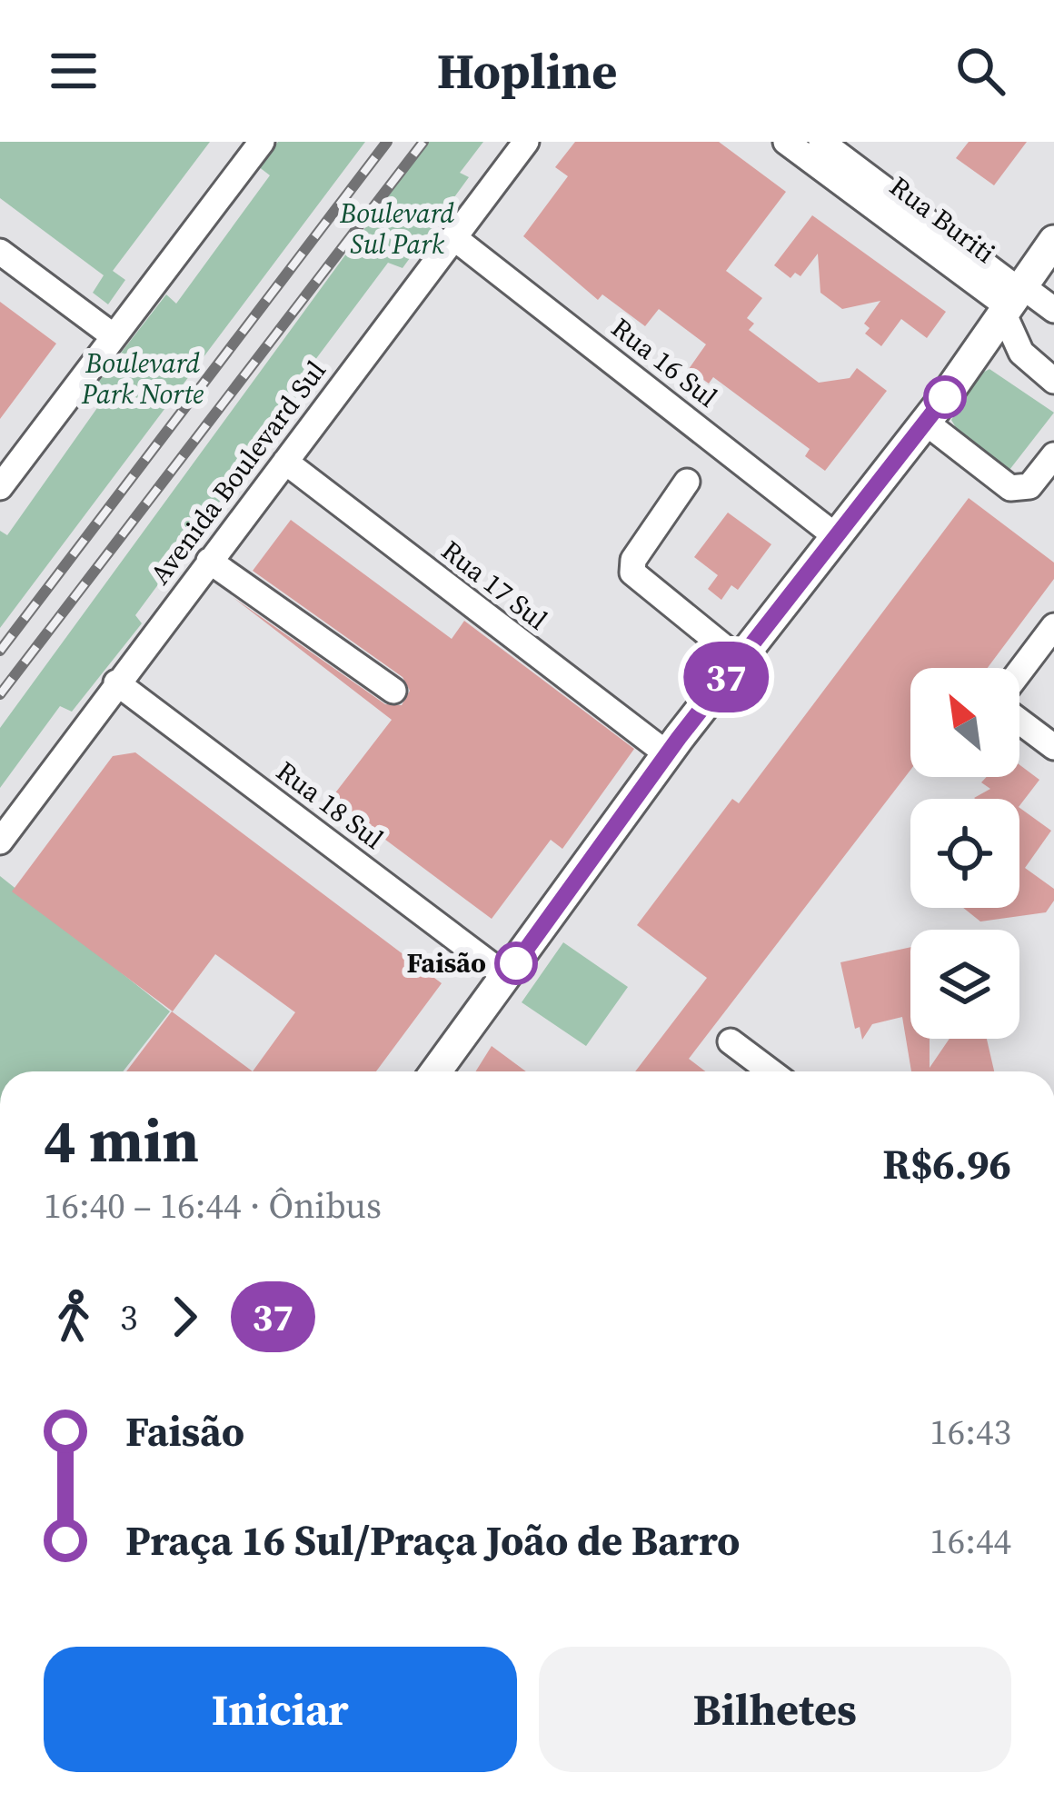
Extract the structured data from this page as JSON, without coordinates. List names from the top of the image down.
{
  "streets": {
    "street": [
      "Rua Buriti",
      "Rua 16 Sul",
      "Avenida Boulevard Sul",
      "Rua 17 Sul",
      "Rua 18 Sul"
    ]
  },
  "crossings": [
    ["Rua 16 Sul", "Avenida Boulevard Sul"],
    ["Avenida Boulevard Sul", "Rua 17 Sul"],
    ["Avenida Boulevard Sul", "Rua 18 Sul"]
  ],
  "parks": ["Boulevard Sul Park", "Boulevard Park Norte"],
  "places": ["Faisão"],
  "lines": ["bus line 37"],
  "north": "top left",
  "page": {
    "header": "Hopline",
    "on_map": "37",
    "heading": ["4 min", "16:40 – 16:44 · Ônibus", "R$6.96"],
    "legs": ["3", "37"],
    "list": [
      {
        "name": "Faisão",
        "value": "16:43"
      },
      {
        "name": "Praça 16 Sul/Praça João de Barro",
        "value": "16:44"
      }
    ],
    "buttons": ["Iniciar", "Bilhetes"]
  }
}
